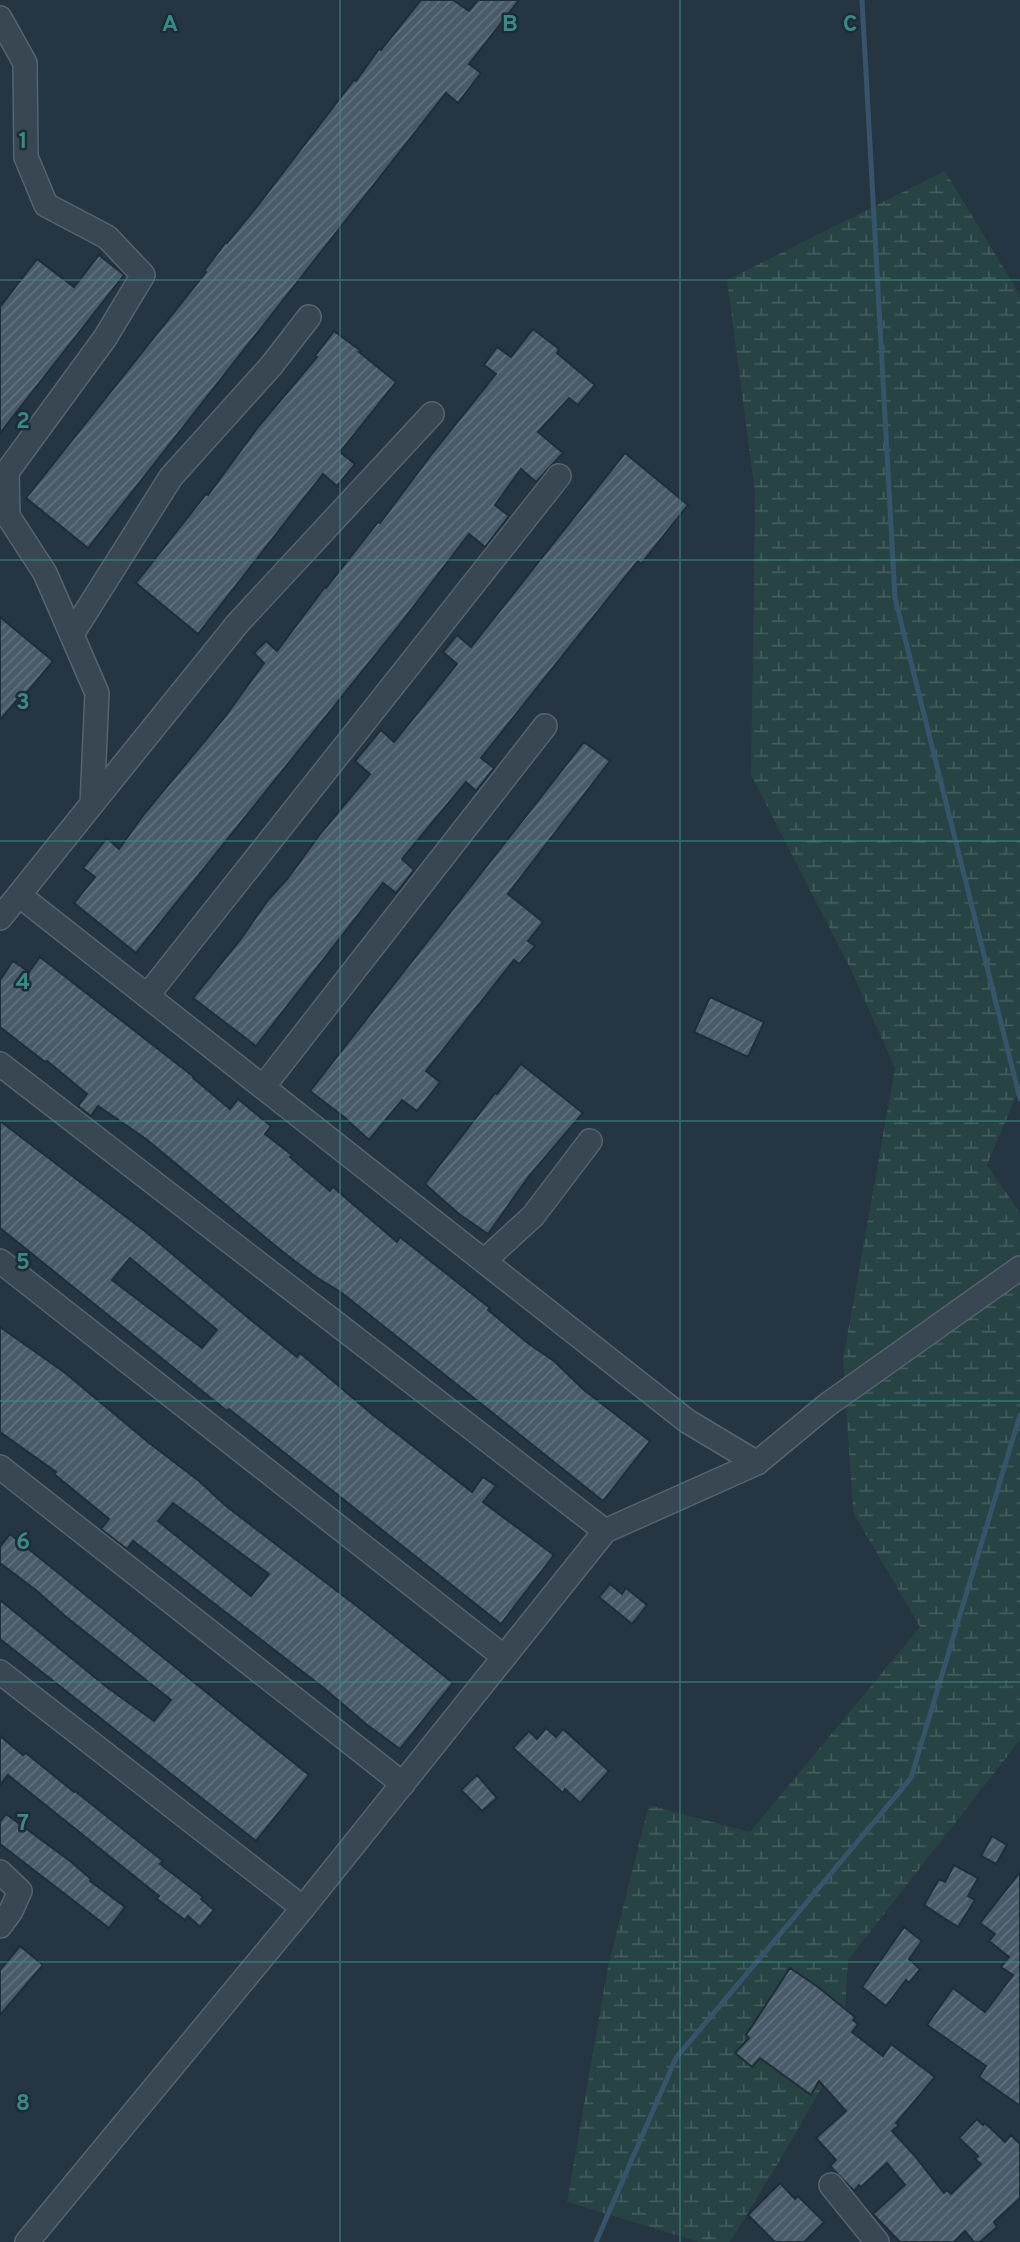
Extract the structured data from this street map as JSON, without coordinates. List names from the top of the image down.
{
  "grid": {
    "columns": ["A", "B", "C"],
    "rows": [
      "1",
      "2",
      "3",
      "4",
      "5",
      "6",
      "7",
      "8"
    ]
  }
}
